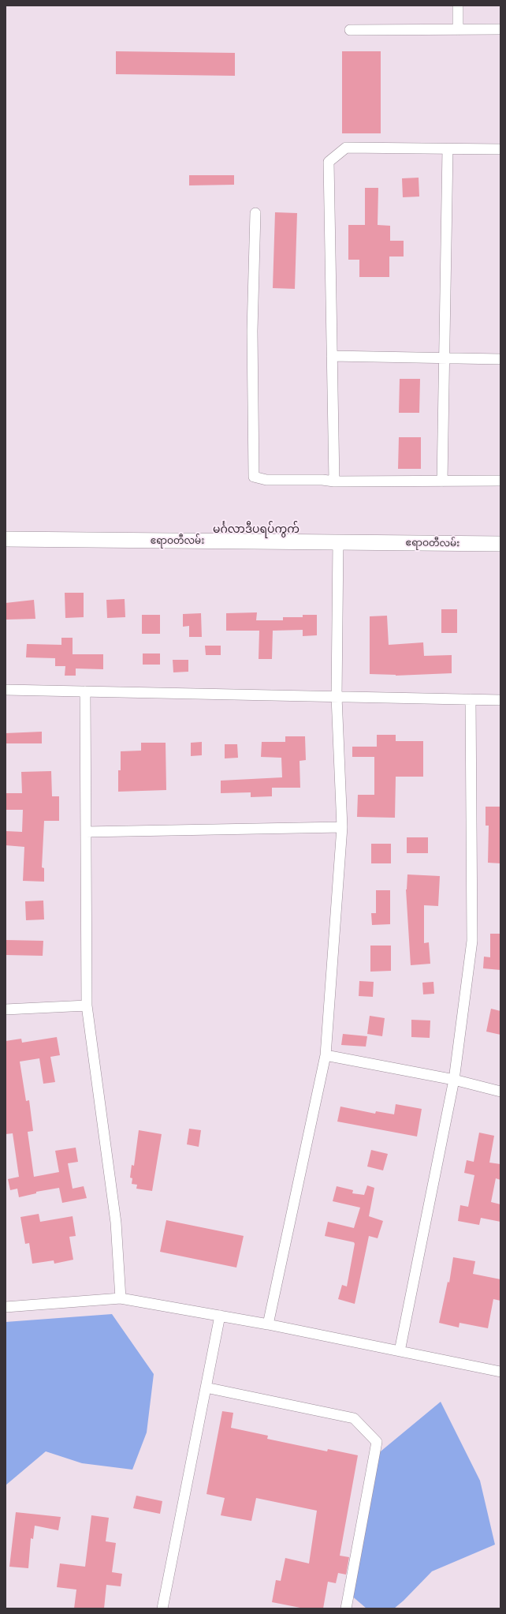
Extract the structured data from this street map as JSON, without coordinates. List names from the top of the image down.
{
  "streets": {
    "street": ["ဧရာဝတီလမ်း"]
  },
  "districts": ["မင်္ဂလာဒီပရပ်ကွက်"]
}
